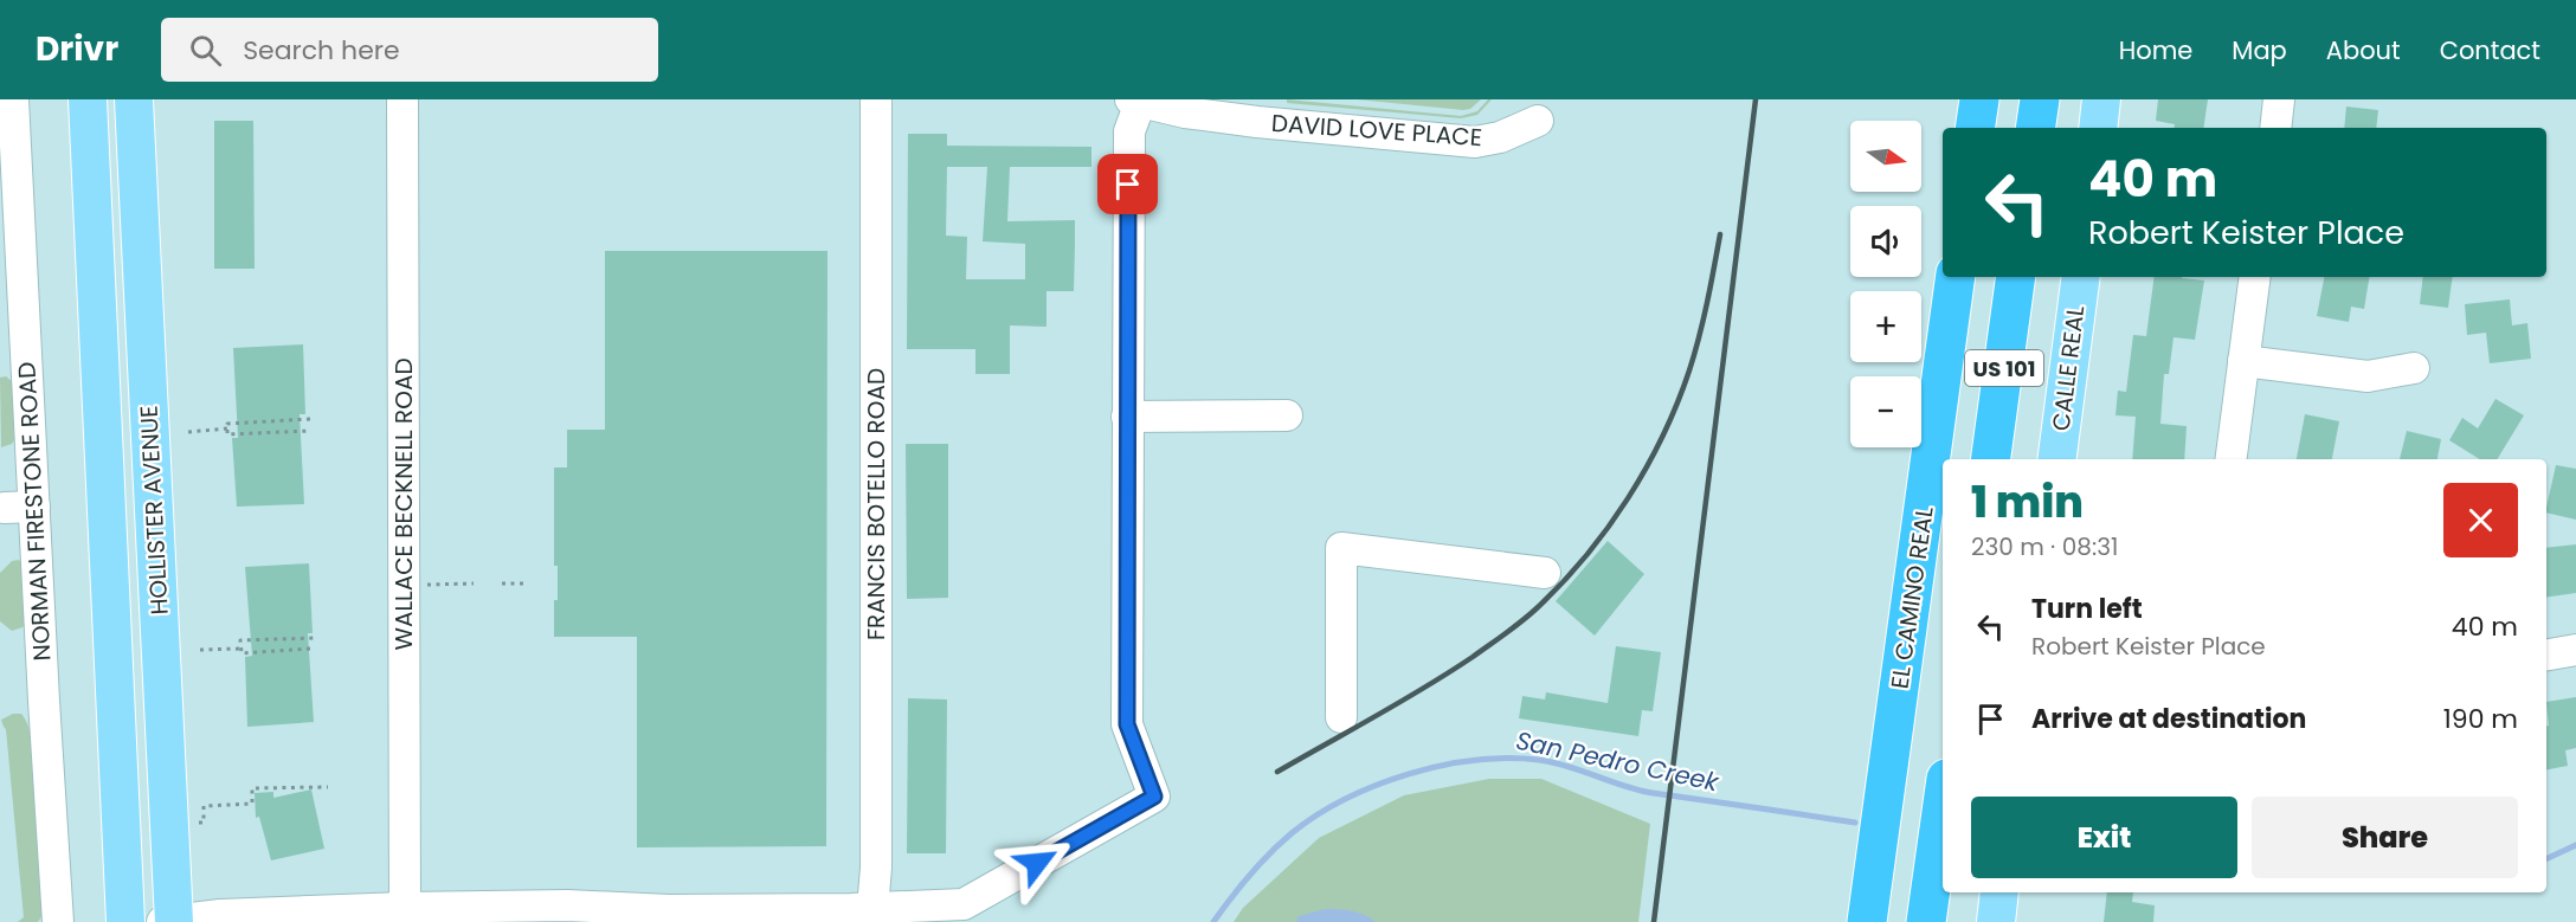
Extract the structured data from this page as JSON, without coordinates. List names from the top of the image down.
{
  "streets": {
    "highway": ["US 101", "EL CAMINO REAL"],
    "main road": ["CALLE REAL", "HOLLISTER AVENUE"],
    "street": [
      "DAVID LOVE PLACE",
      "WALLACE BECKNELL ROAD",
      "FRANCIS BOTELLO ROAD",
      "NORMAN FIRESTONE ROAD"
    ]
  },
  "water": ["San Pedro Creek"],
  "north": "right",
  "page": {
    "header": "Drivr",
    "search": "Search here",
    "nav": [
      "Home",
      "Map",
      "About",
      "Contact"
    ],
    "map_buttons": ["+", "−"],
    "turn": ["40 m", "Robert Keister Place"],
    "heading": ["1 min", "230 m · 08:31"],
    "list": [
      {
        "name": "Turn left",
        "note": "Robert Keister Place",
        "value": "40 m"
      },
      {
        "name": "Arrive at destination",
        "value": "190 m"
      }
    ],
    "buttons": ["Exit", "Share"]
  }
}
